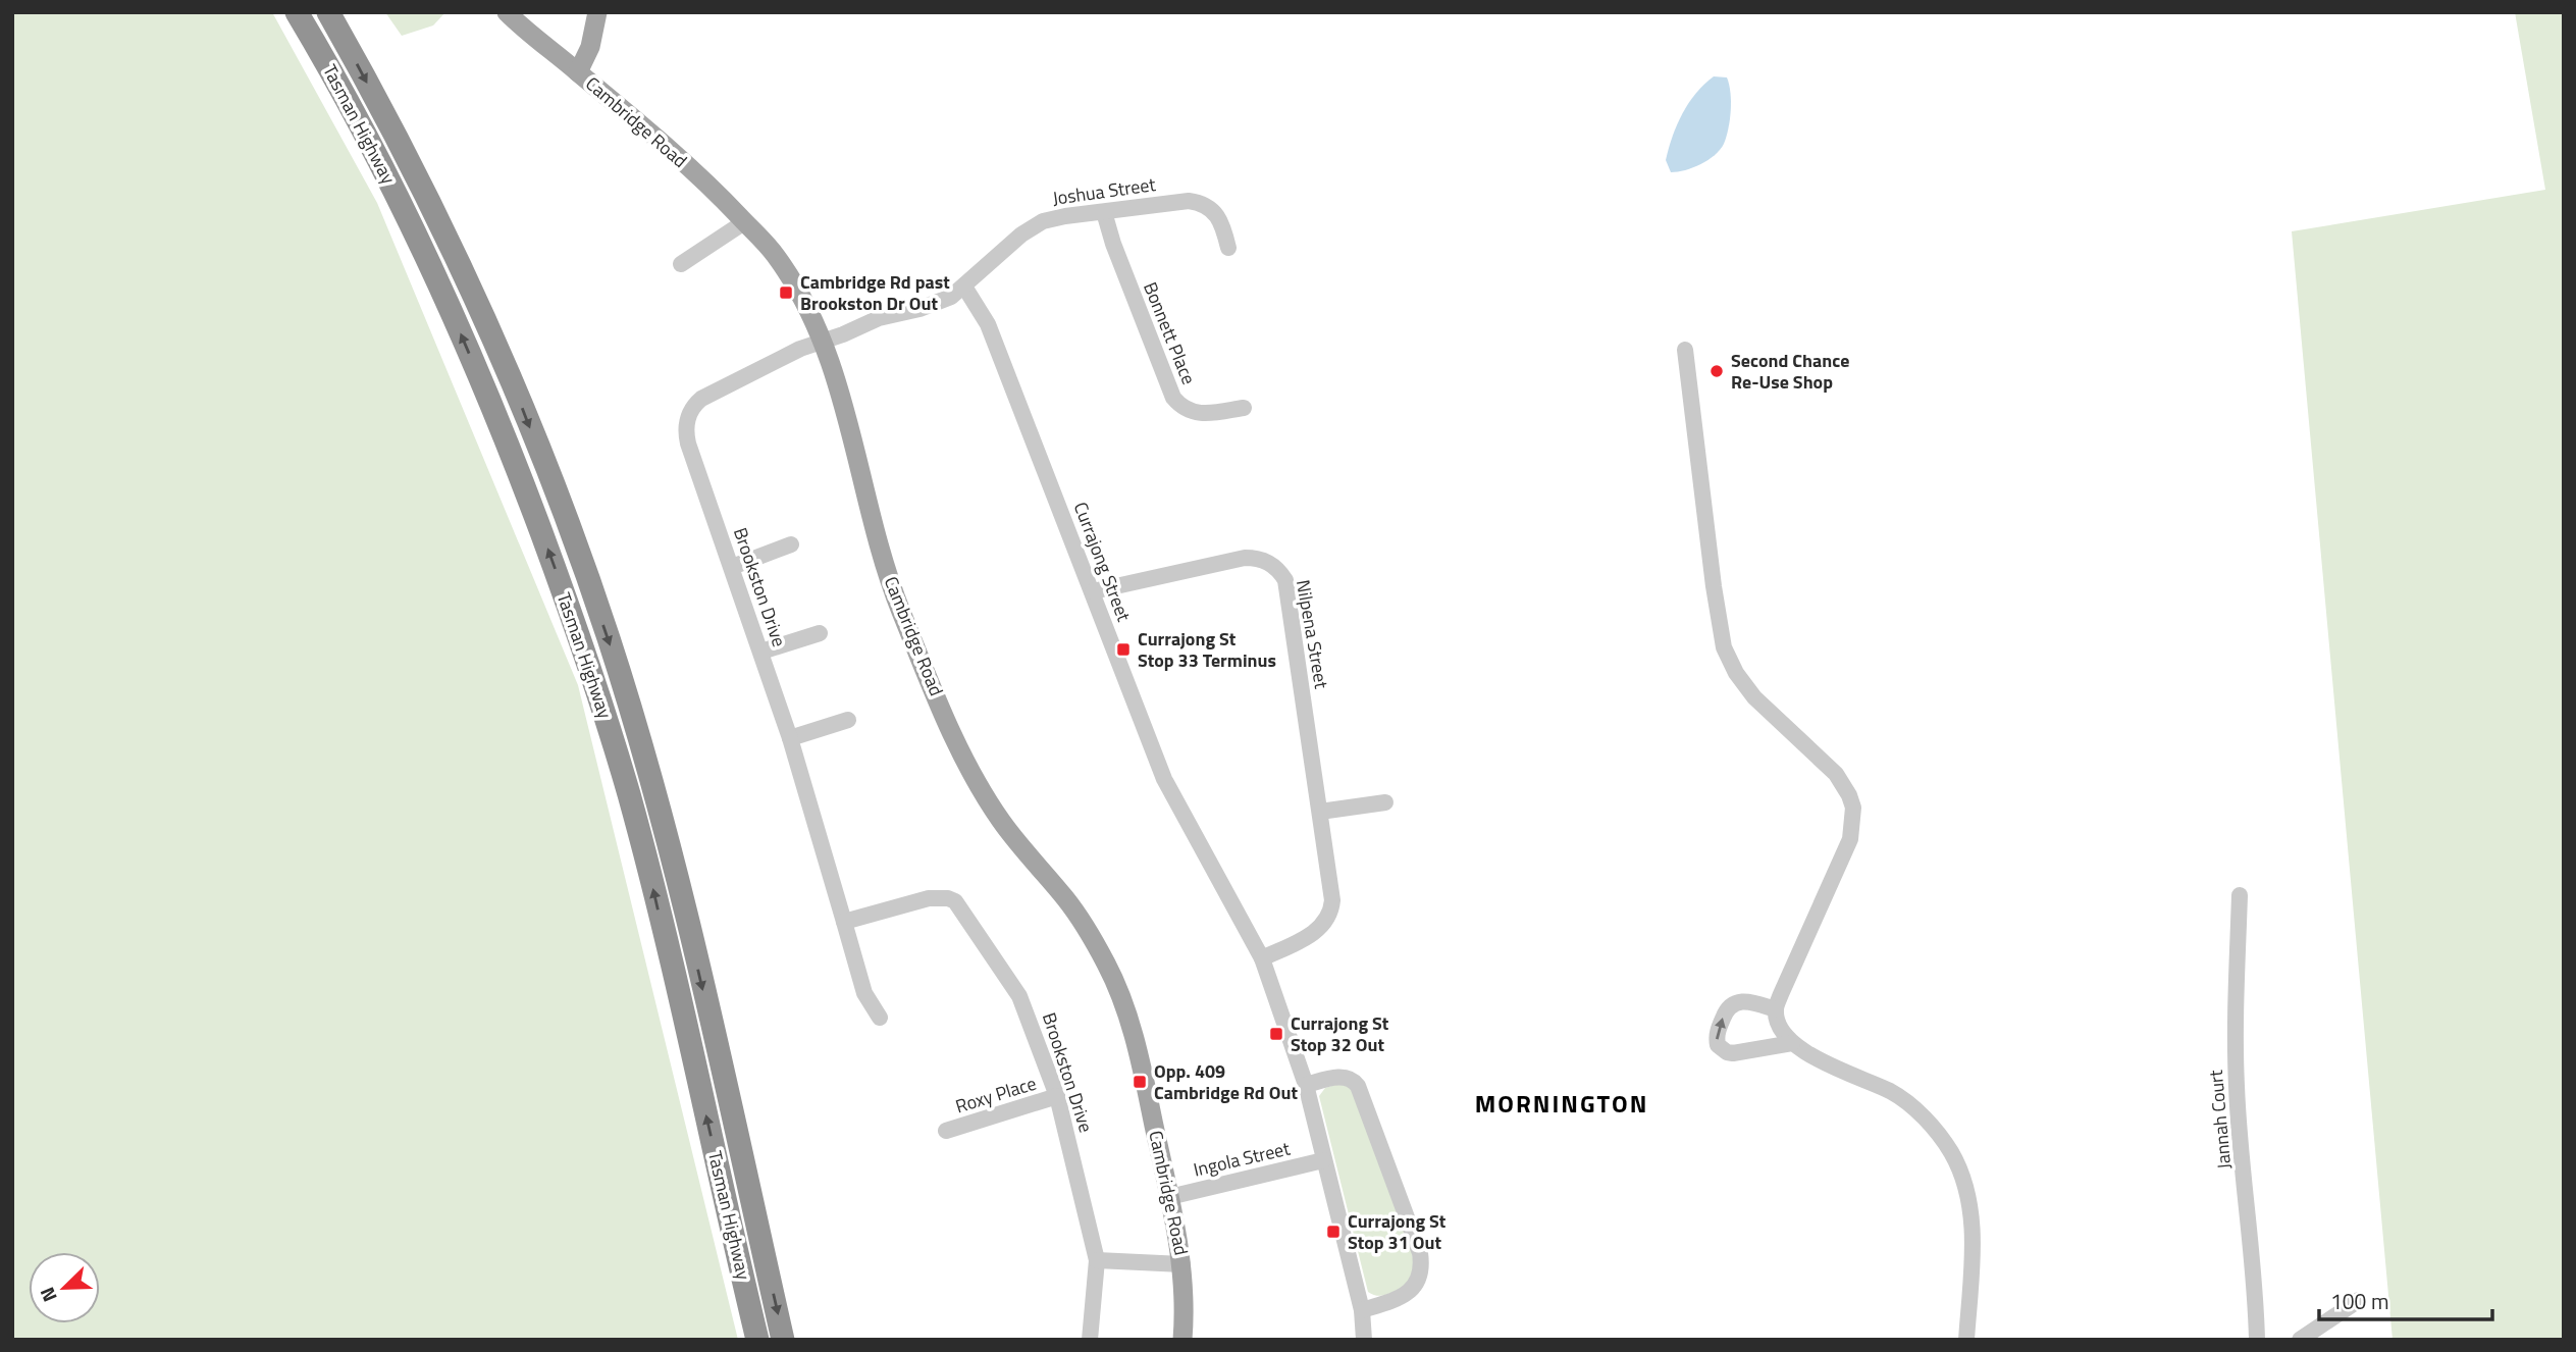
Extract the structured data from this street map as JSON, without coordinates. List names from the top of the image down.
{
  "streets": {
    "highway": ["Tasman Highway"],
    "main road": ["Cambridge Road"],
    "street": [
      "Joshua Street",
      "Bonnett Place",
      "Currajong Street",
      "Brookston Drive",
      "Nilpena Street",
      "Roxy Place",
      "Jannah Court",
      "Ingola Street"
    ]
  },
  "crossings": [
    ["Cambridge Road", "Joshua Street"],
    ["Cambridge Road", "Brookston Drive"],
    ["Cambridge Road", "Ingola Street"],
    ["Joshua Street", "Bonnett Place"],
    ["Joshua Street", "Currajong Street"],
    ["Joshua Street", "Brookston Drive"],
    ["Currajong Street", "Nilpena Street"],
    ["Currajong Street", "Ingola Street"],
    ["Brookston Drive", "Roxy Place"]
  ],
  "districts": ["MORNINGTON"],
  "places": {
    "transit": [
      "Cambridge Rd past Brookston Dr Out",
      "Currajong St Stop 33 Terminus",
      "Currajong St Stop 32 Out",
      "Opp. 409 Cambridge Rd Out",
      "Currajong St Stop 31 Out"
    ],
    "other": ["Second Chance Re-Use Shop"]
  },
  "scale_bar": "100 m",
  "north": "bottom left"
}
